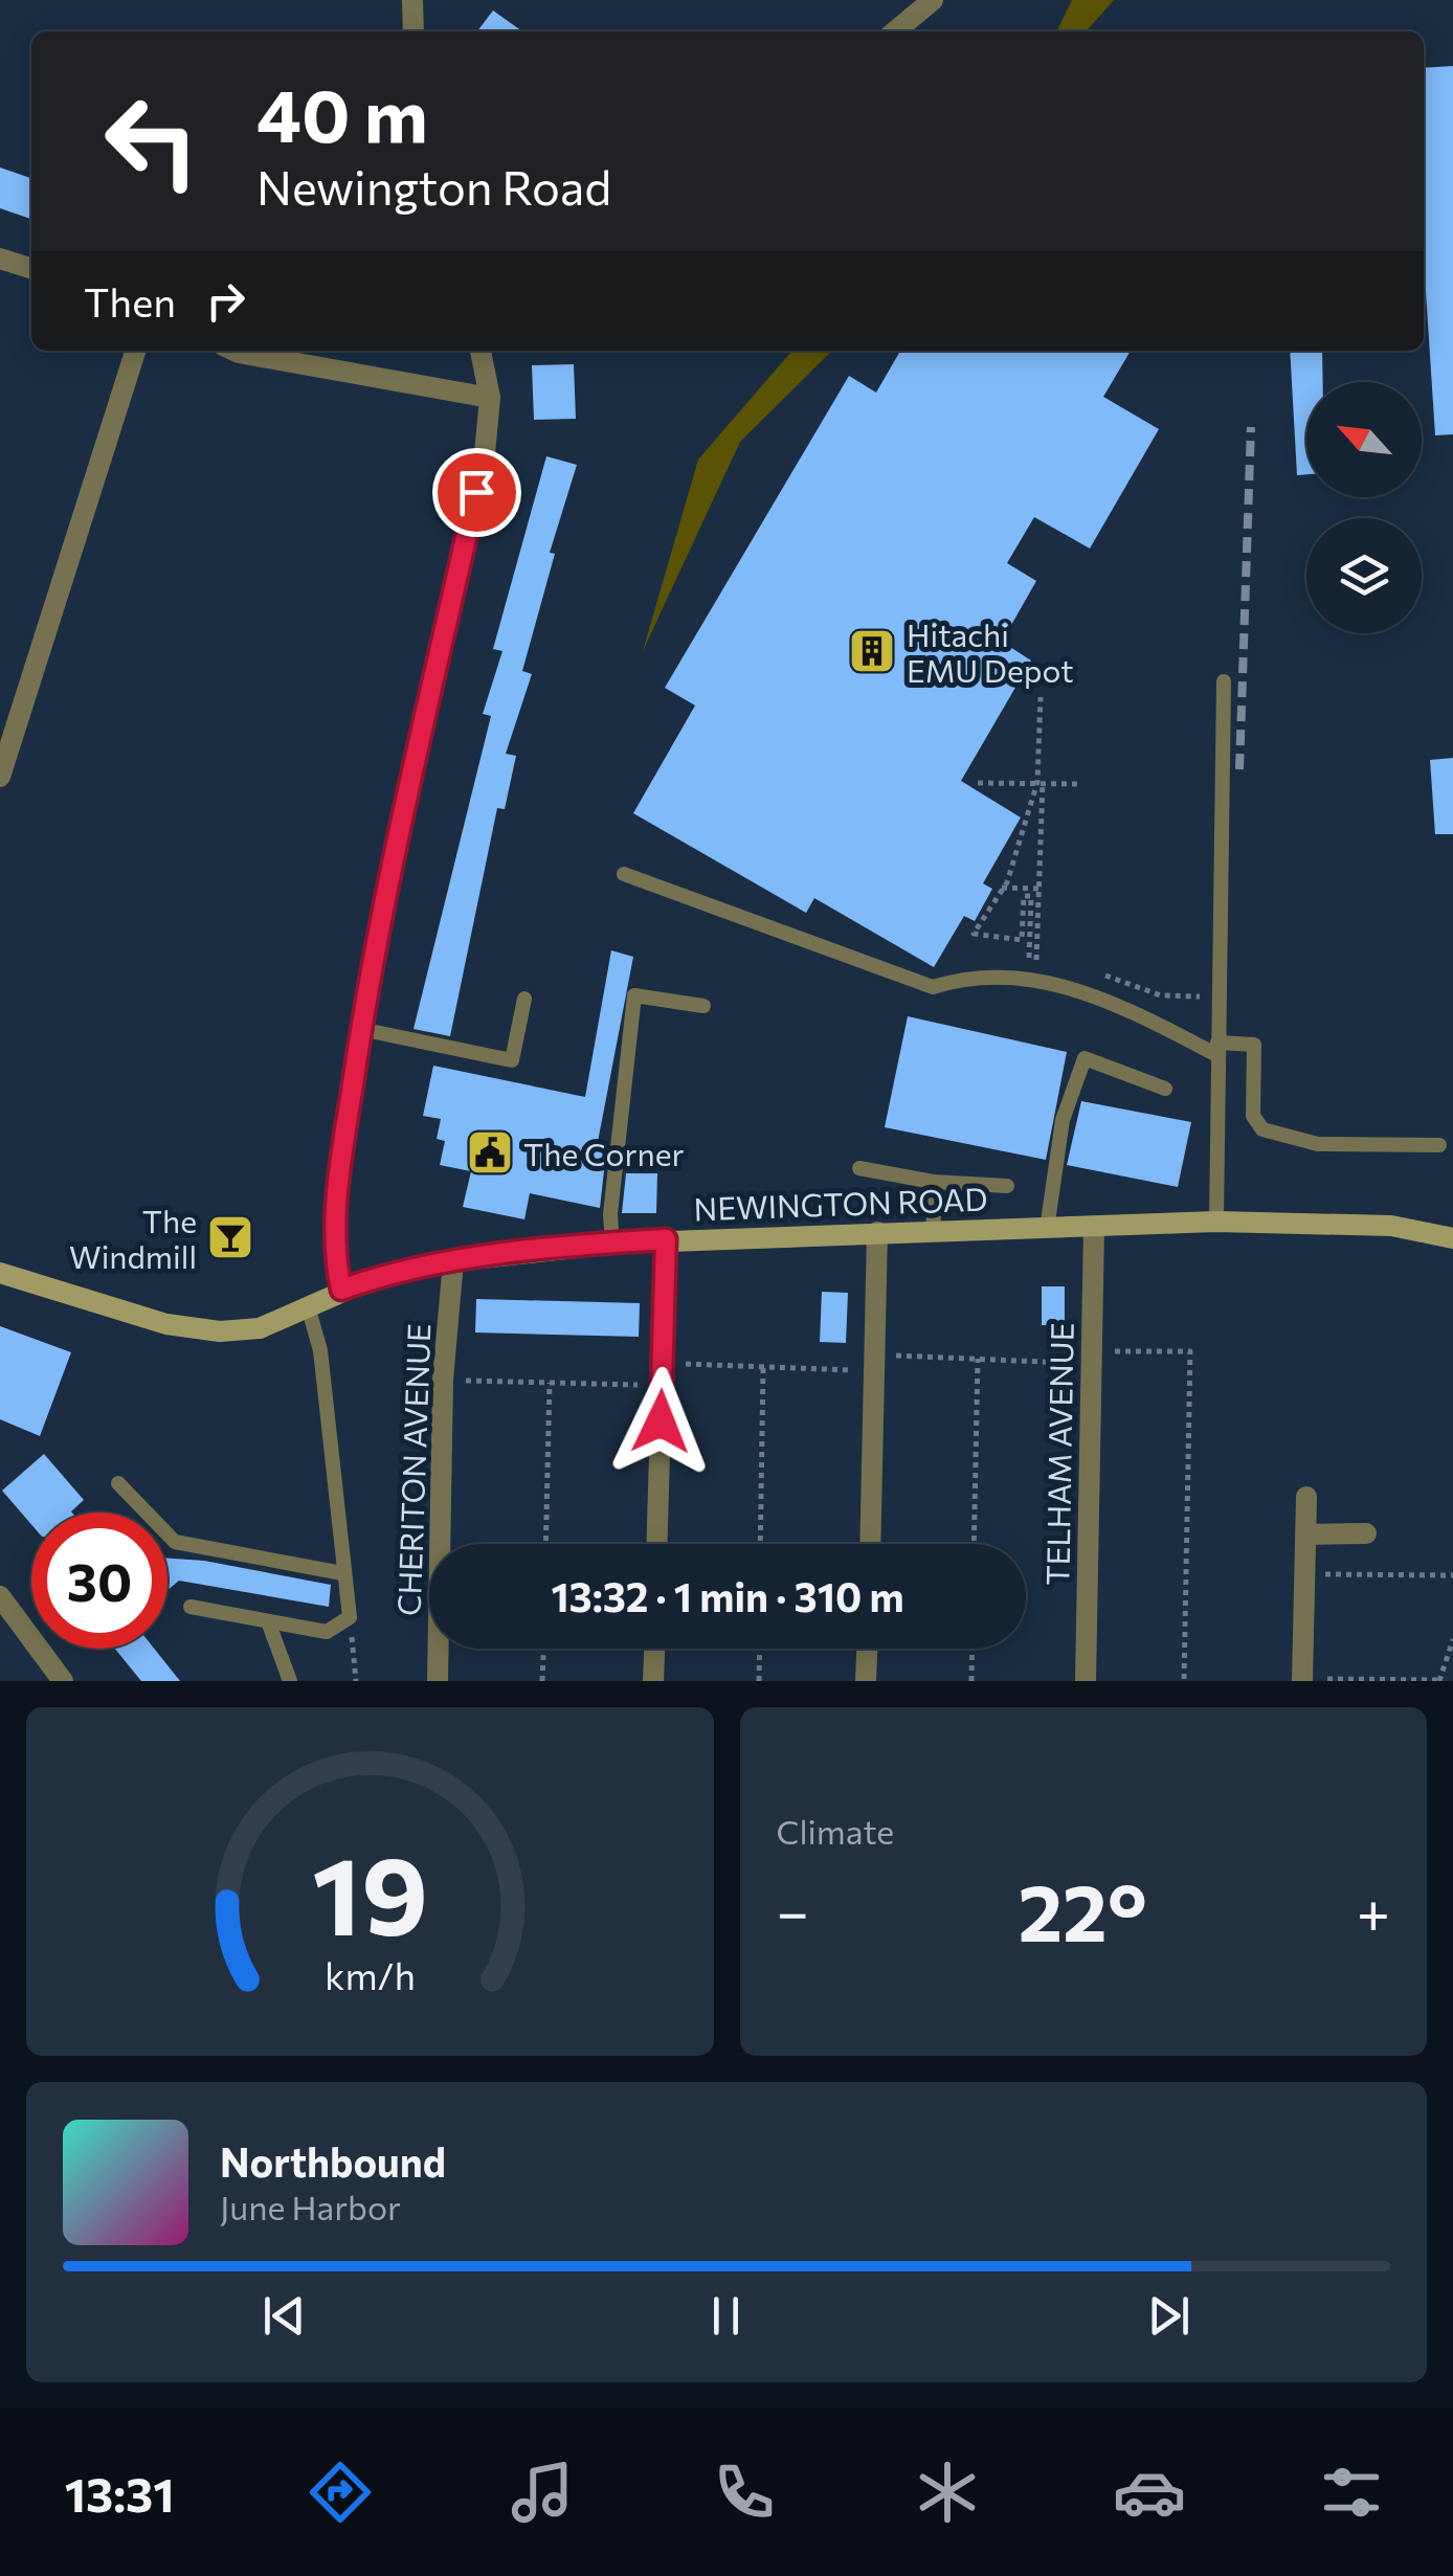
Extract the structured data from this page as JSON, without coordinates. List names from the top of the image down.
{
  "streets": {
    "main road": ["NEWINGTON ROAD"],
    "street": ["TELHAM AVENUE", "CHERITON AVENUE"]
  },
  "crossings": [
    ["NEWINGTON ROAD", "TELHAM AVENUE"],
    ["NEWINGTON ROAD", "CHERITON AVENUE"]
  ],
  "places": {
    "building": ["Hitachi EMU Depot"],
    "public building": ["The Corner"],
    "bar": ["The Windmill"]
  },
  "north": "top left",
  "page": {
    "turn": ["40 m", "Newington Road"],
    "then": "Then",
    "limit": "30",
    "trip": "13:32 · 1 min · 310 m",
    "tile": "Climate",
    "heat": ["−", "22°", "+"],
    "song": ["Northbound", "June Harbor"],
    "tabs": "13:31",
    "gauge": ["19", "km/h"]
  }
}
